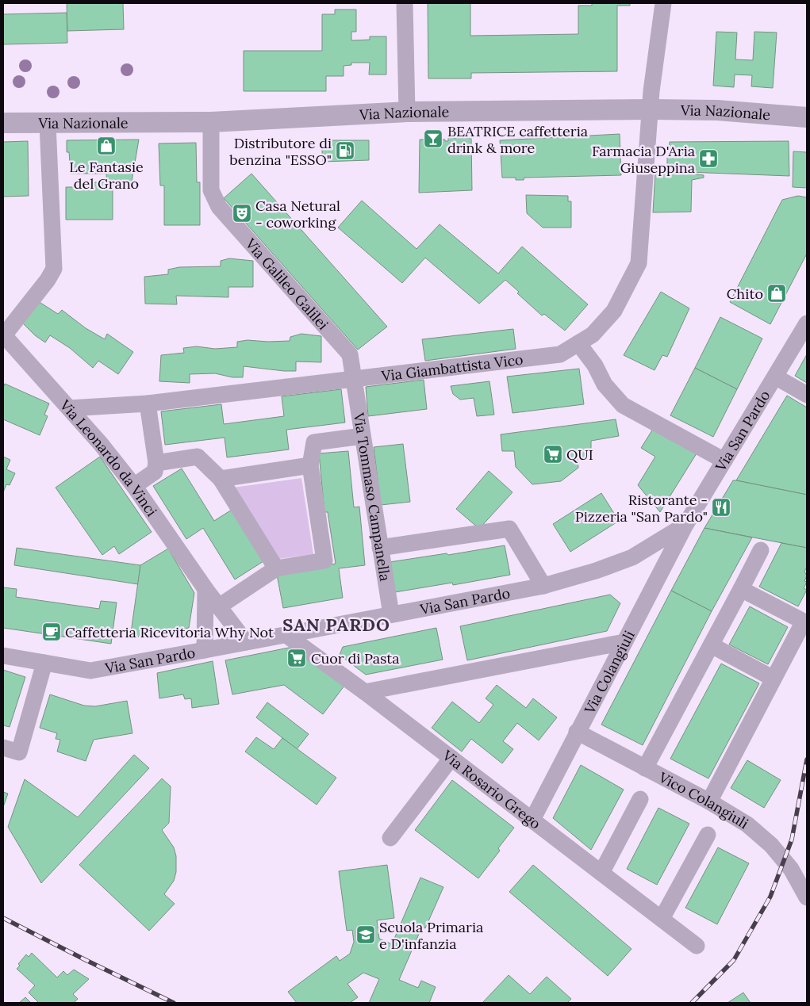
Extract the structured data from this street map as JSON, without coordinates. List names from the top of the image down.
{
  "streets": {
    "street": [
      "Via Nazionale",
      "Via Galileo Galilei",
      "Via Giambattista Vico",
      "Via San Pardo",
      "Via Leonardo da Vinci",
      "Via Tommaso Campanella",
      "Via Colangiuli",
      "Via Rosario Grego",
      "Vico Colangiuli"
    ]
  },
  "crossings": [
    ["Via Nazionale", "Via Galileo Galilei"],
    ["Via Nazionale", "Via Giambattista Vico"],
    ["Via Galileo Galilei", "Via Giambattista Vico"],
    ["Via Galileo Galilei", "Via Tommaso Campanella"],
    ["Via Giambattista Vico", "Via Leonardo da Vinci"],
    ["Via Giambattista Vico", "Via Tommaso Campanella"],
    ["Via San Pardo", "Via Leonardo da Vinci"],
    ["Via San Pardo", "Via Tommaso Campanella"],
    ["Via San Pardo", "Via Colangiuli"],
    ["Via San Pardo", "Via Rosario Grego"],
    ["Via Colangiuli", "Via Rosario Grego"],
    ["Via Colangiuli", "Vico Colangiuli"]
  ],
  "districts": ["SAN PARDO"],
  "places": {
    "bar": ["BEATRICE caffetteria drink & more"],
    "shop": ["Le Fantasie del Grano", "Chito"],
    "fuel station": ["Distributore di benzina \"ESSO\""],
    "pharmacy": ["Farmacia D'Aria Giuseppina"],
    "theatre": ["Casa Netural - coworking"],
    "supermarket": ["QUI", "Cuor di Pasta"],
    "restaurant": ["Ristorante - Pizzeria \"San Pardo\""],
    "cafe": ["Caffetteria Ricevitoria Why Not"],
    "school or university": ["Scuola Primaria e D'infanzia"]
  }
}
